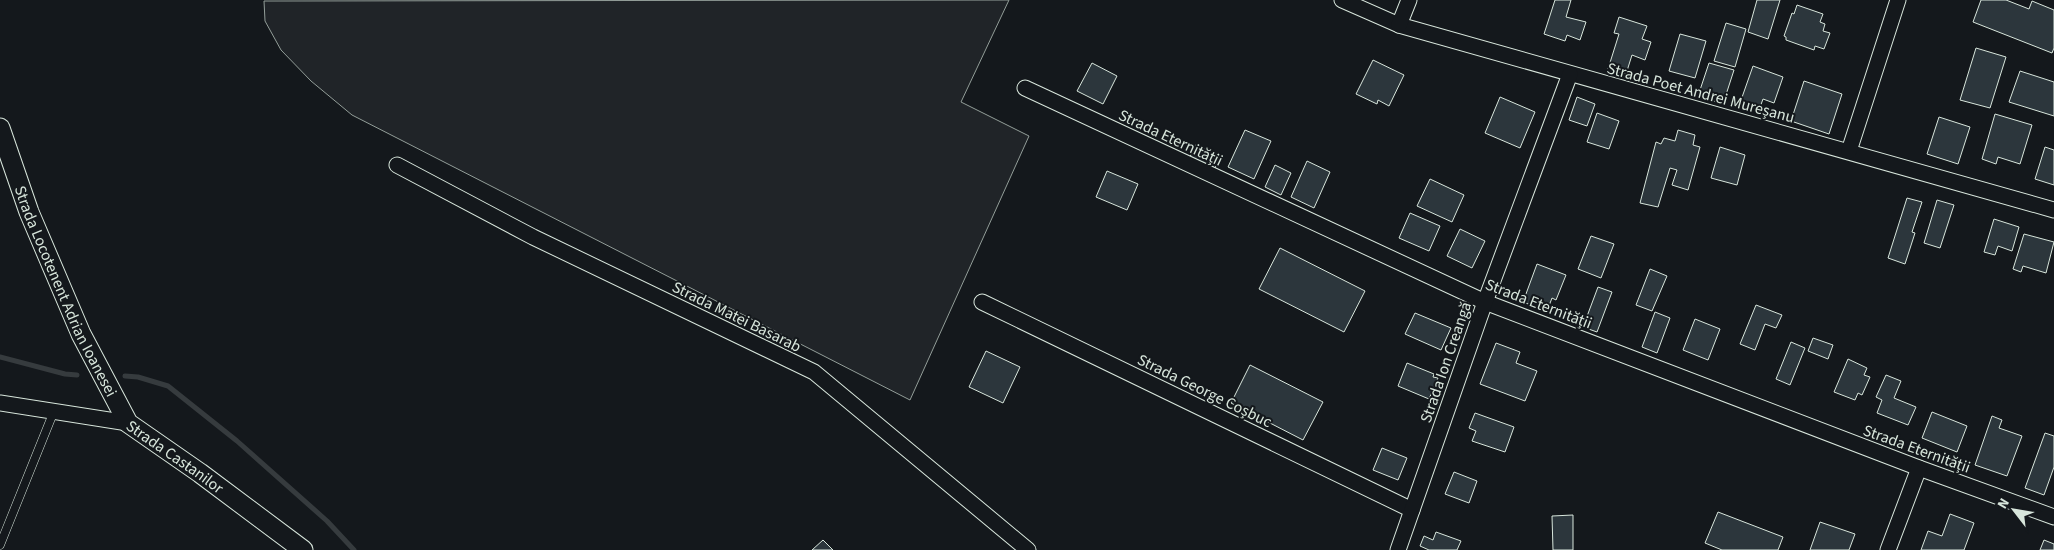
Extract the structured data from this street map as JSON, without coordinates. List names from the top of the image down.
{
  "streets": {
    "street": [
      "Strada Poet Andrei Mureșanu",
      "Strada Eternității",
      "Strada Locotenent Adrian Ioanesei",
      "Strada Matei Basarab",
      "Strada Ion Creangă",
      "Strada George Coșbuc",
      "Strada Castanilor"
    ]
  },
  "crossings": [
    ["Strada Poet Andrei Mureșanu", "Strada Ion Creangă"],
    ["Strada Eternității", "Strada Ion Creangă"],
    ["Strada Locotenent Adrian Ioanesei", "Strada Castanilor"],
    ["Strada Ion Creangă", "Strada George Coșbuc"]
  ],
  "north": "top left"
}
